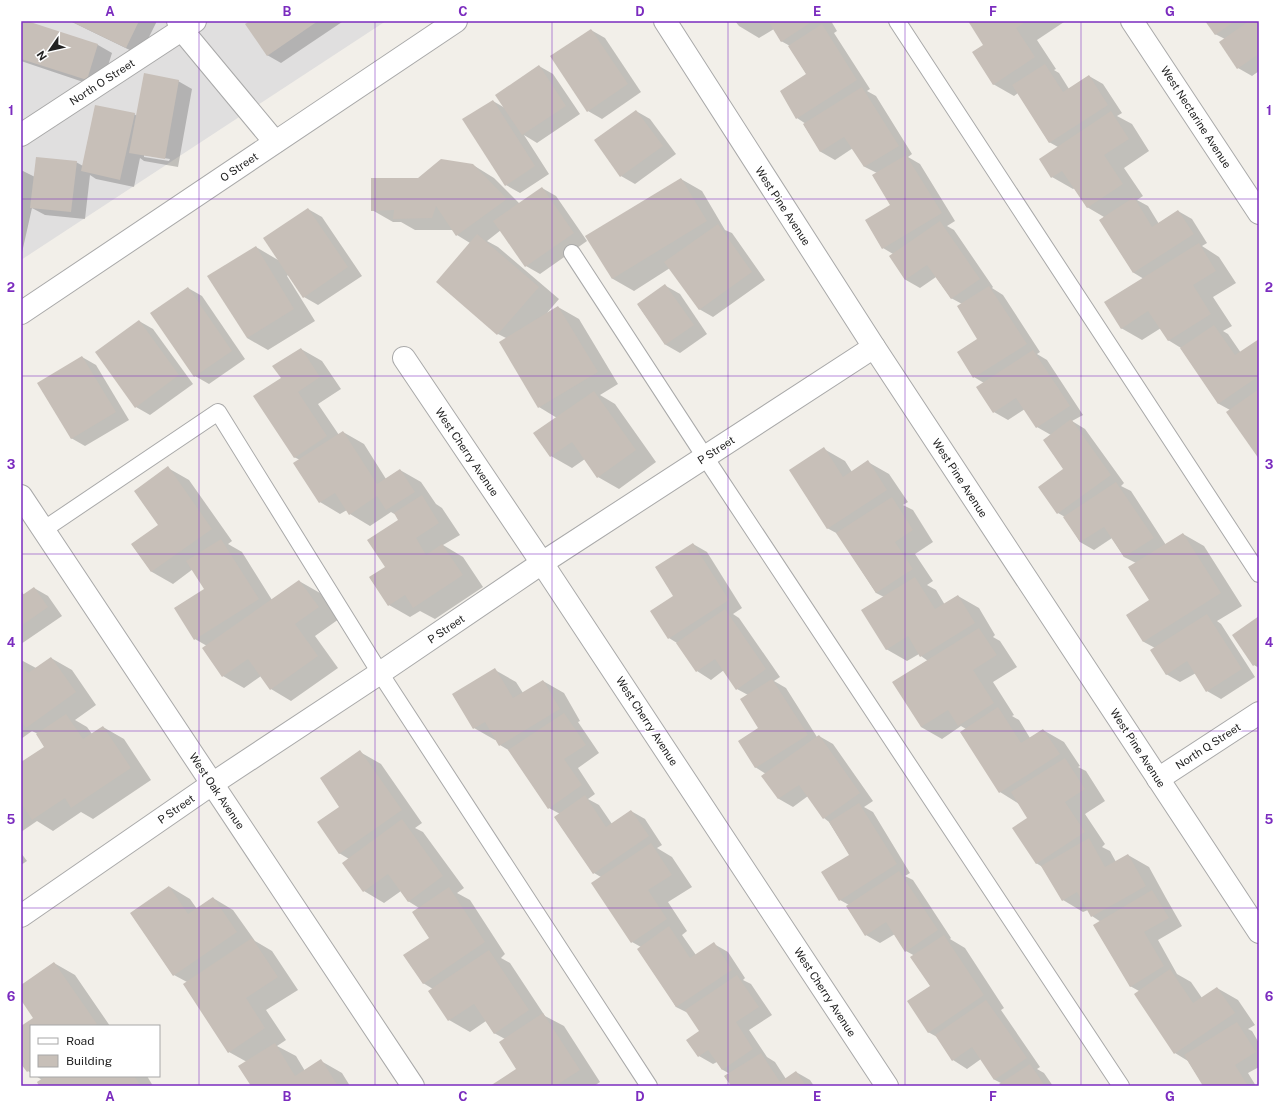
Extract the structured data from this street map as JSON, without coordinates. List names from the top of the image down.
{
  "streets": {
    "street": [
      "North O Street",
      "West Nectarine Avenue",
      "O Street",
      "West Pine Avenue",
      "P Street",
      "West Cherry Avenue",
      "North Q Street",
      "West Oak Avenue"
    ]
  },
  "crossings": [
    ["North O Street", "O Street"],
    ["West Pine Avenue", "P Street"],
    ["West Pine Avenue", "North Q Street"],
    ["P Street", "West Cherry Avenue"],
    ["P Street", "West Oak Avenue"]
  ],
  "legend": ["Road", "Building"],
  "north": "bottom left",
  "grid": {
    "columns": [
      "A",
      "B",
      "C",
      "D",
      "E",
      "F",
      "G"
    ],
    "rows": [
      "1",
      "2",
      "3",
      "4",
      "5",
      "6"
    ]
  }
}
